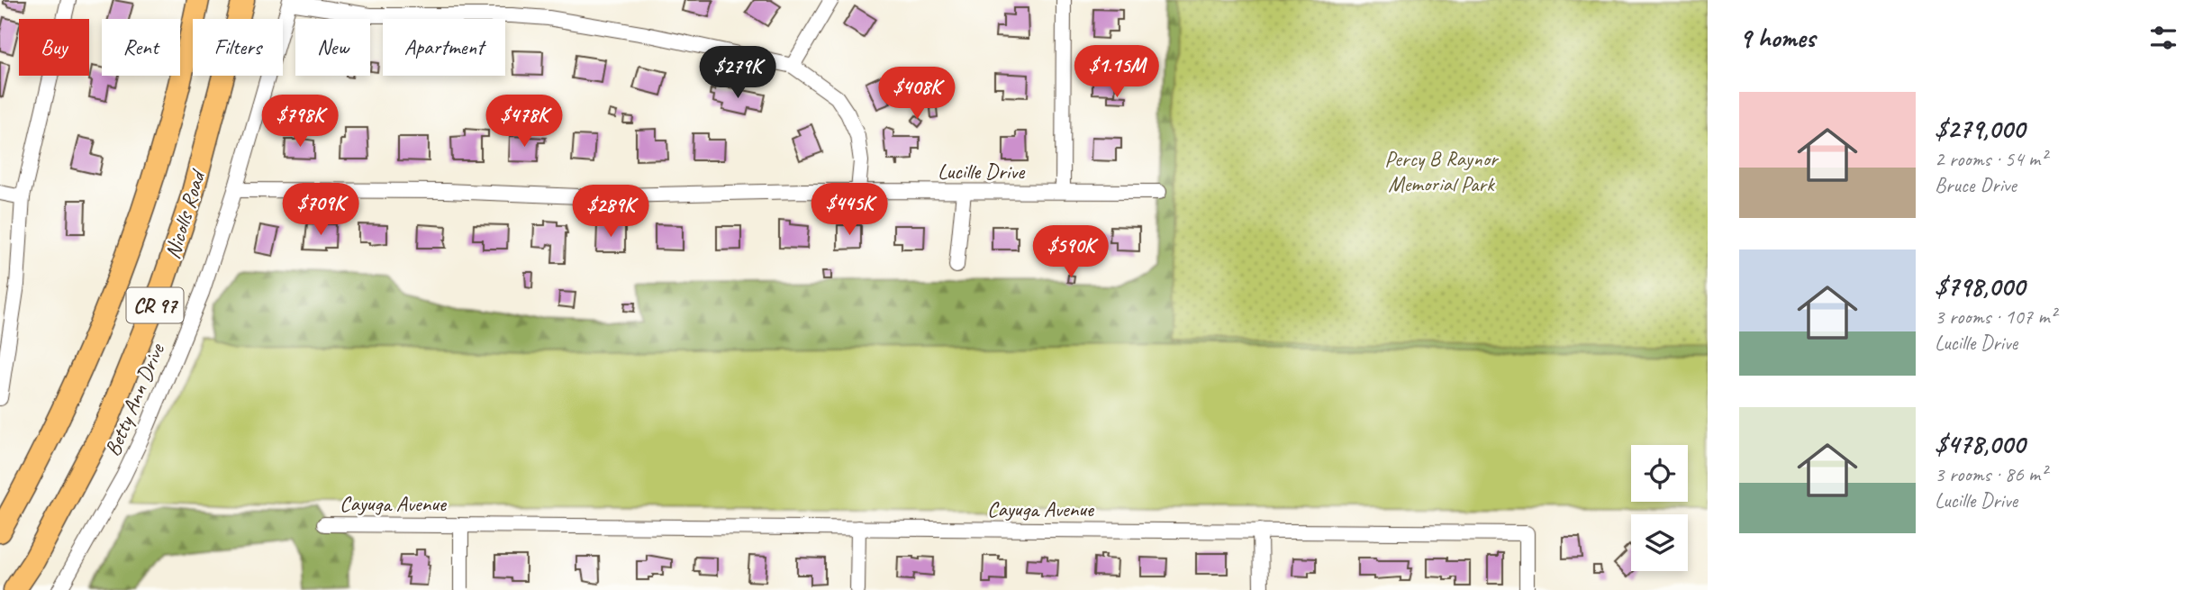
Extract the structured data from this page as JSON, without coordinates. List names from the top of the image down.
{
  "streets": {
    "highway": ["Nicolls Road", "CR 97"],
    "street": ["Lucille Drive", "Betty Ann Drive", "Cayuga Avenue"]
  },
  "crossings": [
    ["Lucille Drive", "Betty Ann Drive"]
  ],
  "parks": ["Percy B Raynor Memorial Park"],
  "page": {
    "heading": "9 homes",
    "chip": [
      "Buy",
      "Rent",
      "Filters",
      "New",
      "Apartment"
    ],
    "price": [
      "$1.15M",
      "$279K",
      "$408K",
      "$798K",
      "$478K",
      "$709K",
      "$445K",
      "$289K",
      "$590K"
    ],
    "list": [
      {
        "name": "$279,000",
        "note": "2 rooms · 54 m² · Bruce Drive"
      },
      {
        "name": "$798,000",
        "note": "3 rooms · 107 m² · Lucille Drive"
      },
      {
        "name": "$478,000",
        "note": "3 rooms · 86 m² · Lucille Drive"
      }
    ]
  }
}
